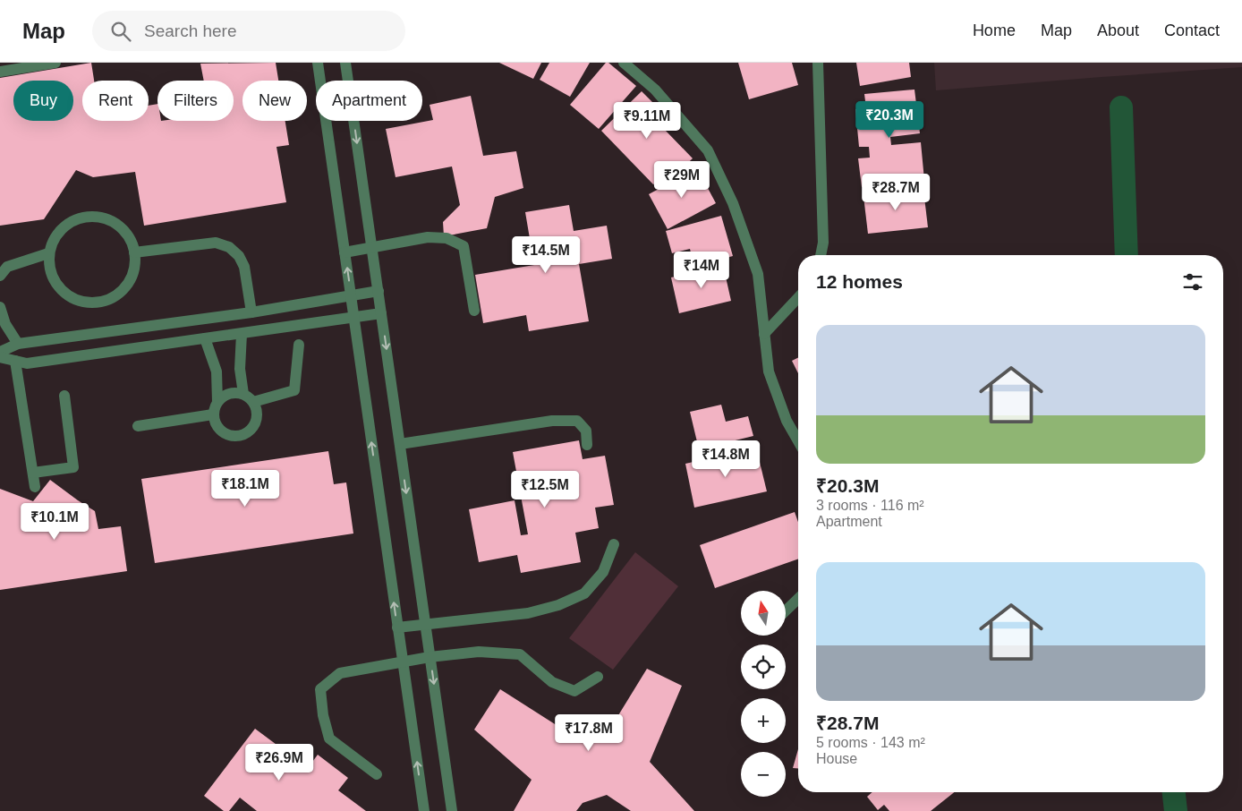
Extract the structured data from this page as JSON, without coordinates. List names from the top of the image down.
{
  "north": "top",
  "page": {
    "header": "Map",
    "search": "Search here",
    "nav": [
      "Home",
      "Map",
      "About",
      "Contact"
    ],
    "chip": [
      "Buy",
      "Rent",
      "Filters",
      "New",
      "Apartment"
    ],
    "price": [
      "₹20.3M",
      "₹9.11M",
      "₹29M",
      "₹28.7M",
      "₹14.5M",
      "₹14M",
      "₹14.8M",
      "₹18.1M",
      "₹12.5M",
      "₹10.1M",
      "₹17.8M",
      "₹26.9M"
    ],
    "heading": "12 homes",
    "list": [
      {
        "name": "₹20.3M",
        "note": "3 rooms · 116 m² · Apartment"
      },
      {
        "name": "₹28.7M",
        "note": "5 rooms · 143 m² · House"
      }
    ],
    "map_buttons": ["+", "−"]
  }
}
